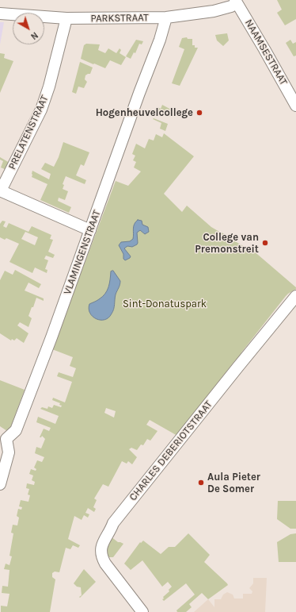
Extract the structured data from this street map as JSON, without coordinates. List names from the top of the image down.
{
  "streets": {
    "street": [
      "PARKSTRAAT",
      "NAAMSESTRAAT",
      "PRELATENSTRAAT",
      "VLAMINGENSTRAAT",
      "CHARLES DEBERIOTSTRAAT"
    ]
  },
  "crossings": [
    ["PARKSTRAAT", "NAAMSESTRAAT"],
    ["PARKSTRAAT", "PRELATENSTRAAT"],
    ["PARKSTRAAT", "VLAMINGENSTRAAT"]
  ],
  "parks": ["Sint-Donatuspark"],
  "places": ["Hogenheuvelcollege", "College van Premonstreit", "Aula Pieter De Somer"],
  "north": "bottom right"
}
